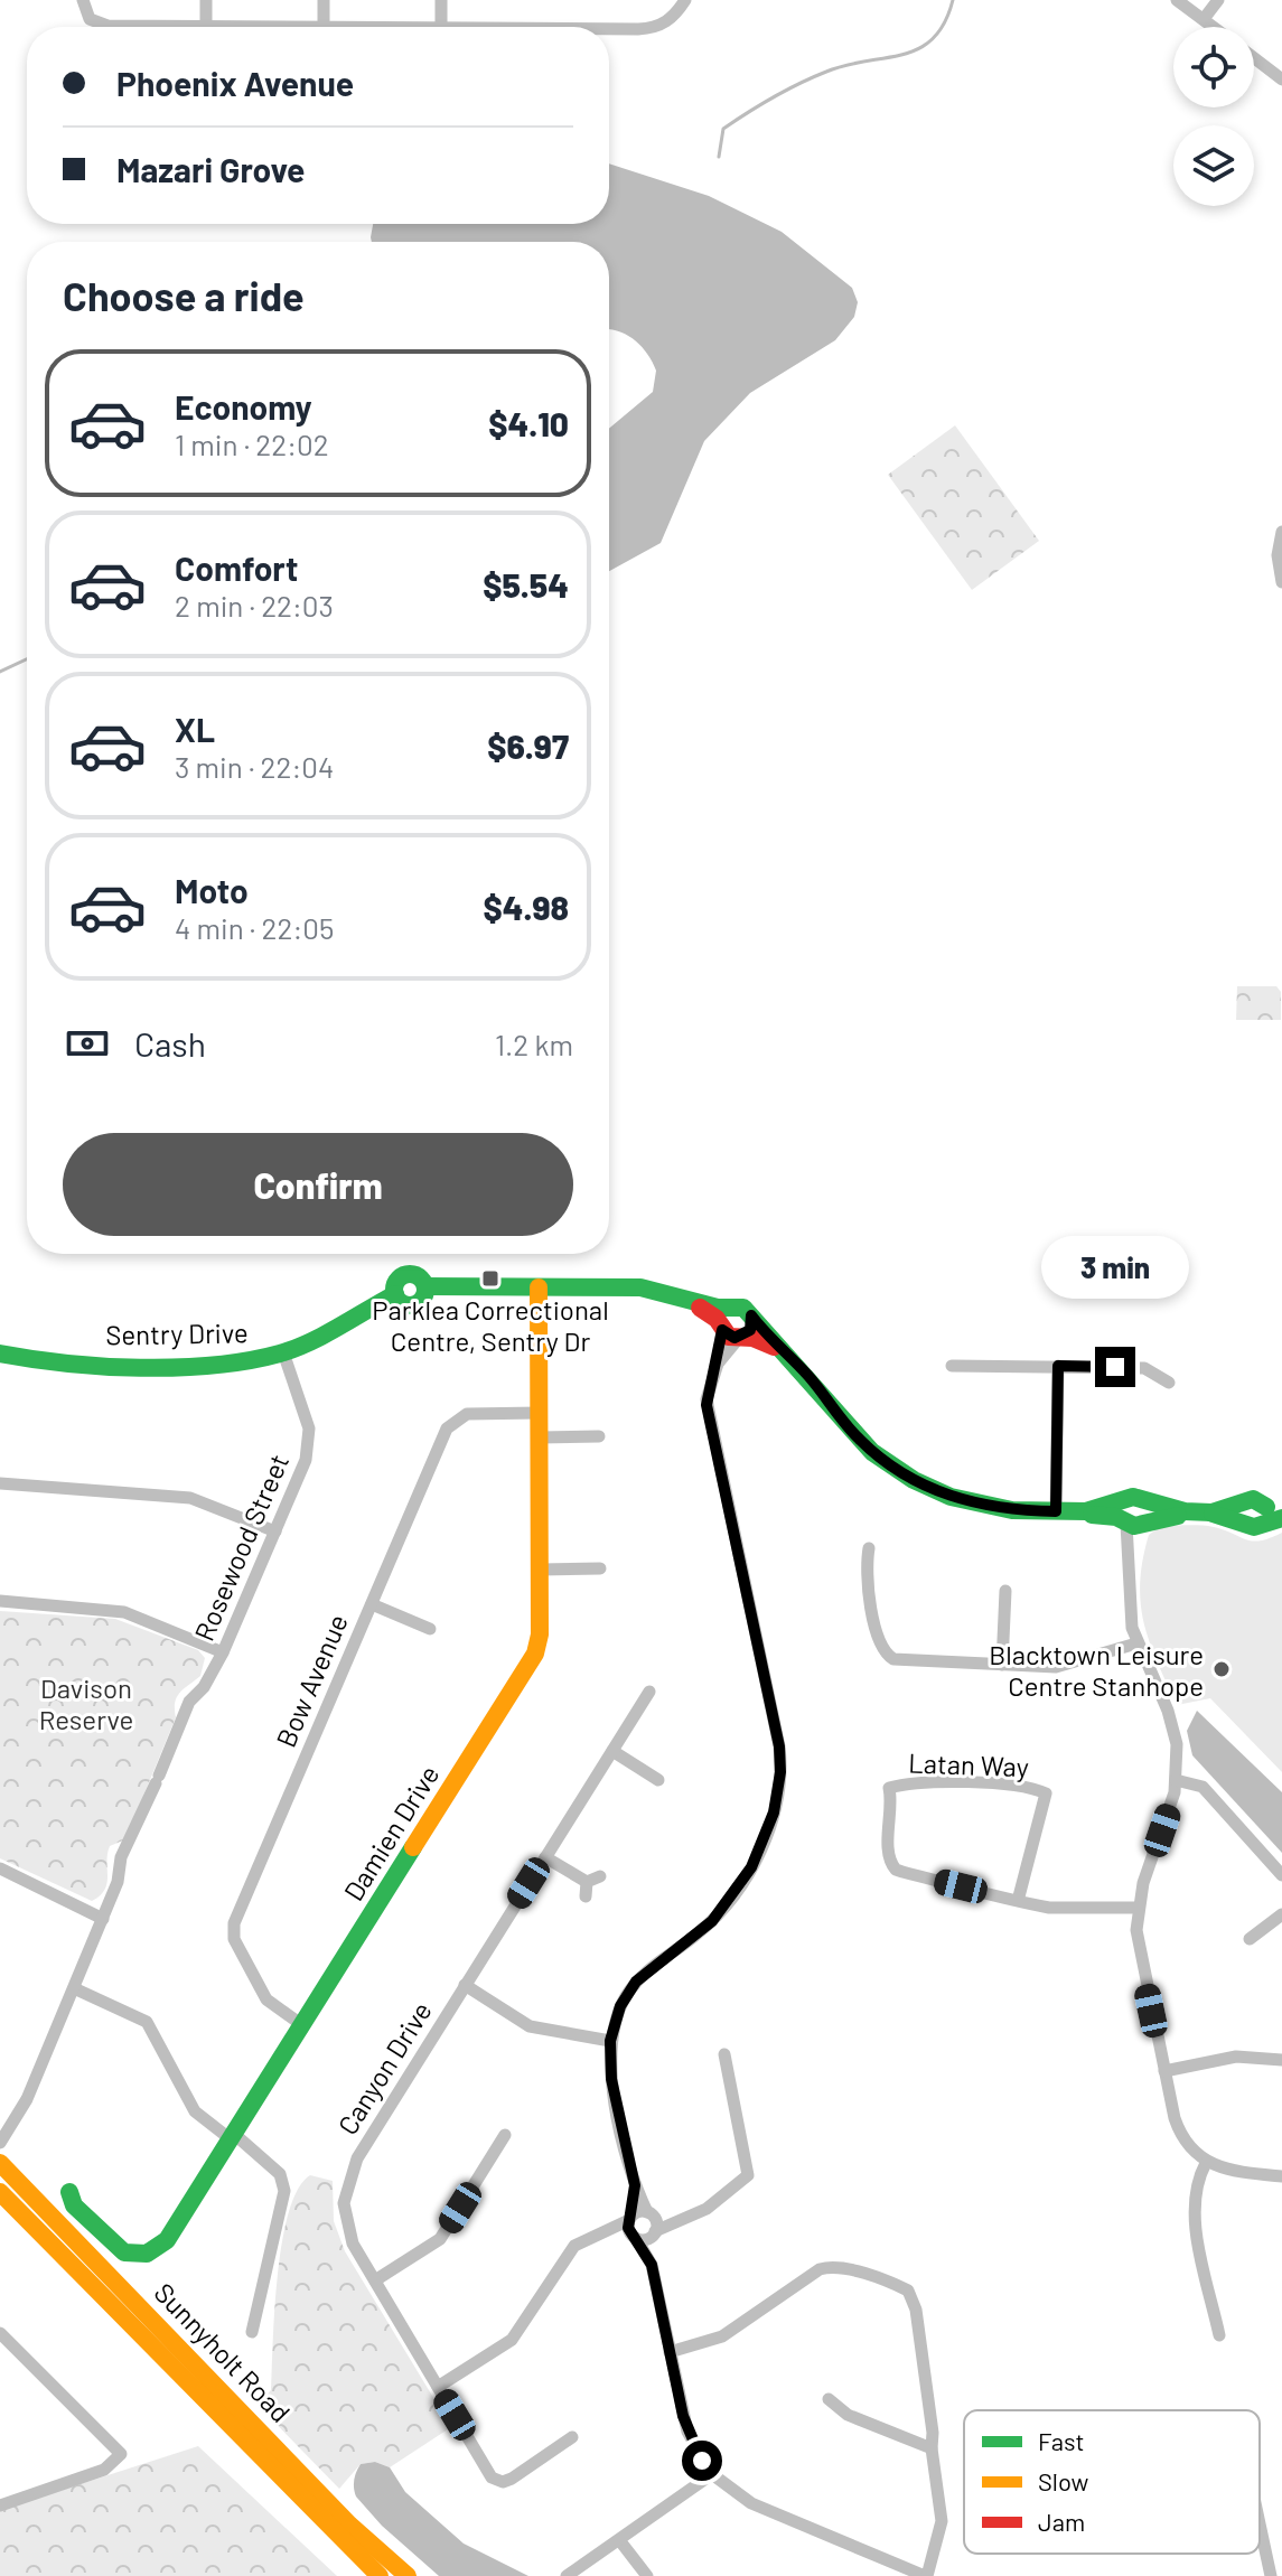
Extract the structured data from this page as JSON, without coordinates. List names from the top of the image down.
{
  "streets": {
    "street": [
      "Sentry Drive",
      "Rosewood Street",
      "Bow Avenue",
      "Latan Way",
      "Damien Drive",
      "Canyon Drive",
      "Sunnyholt Road"
    ]
  },
  "crossings": [
    ["Sentry Drive", "Rosewood Street"],
    ["Sentry Drive", "Damien Drive"],
    ["Bow Avenue", "Damien Drive"]
  ],
  "parks": ["Davison Reserve"],
  "places": {
    "transit": ["Parklea Correctional Centre, Sentry Dr"],
    "other": ["Blacktown Leisure Centre Stanhope"]
  },
  "legend": ["Fast", "Slow", "Jam"],
  "page": {
    "banner": ["Phoenix Avenue", "Mazari Grove"],
    "heading": "Choose a ride",
    "list": [
      {
        "name": "Economy",
        "note": "1 min · 22:02",
        "value": "$4.10"
      },
      {
        "name": "Comfort",
        "note": "2 min · 22:03",
        "value": "$5.54"
      },
      {
        "name": "XL",
        "note": "3 min · 22:04",
        "value": "$6.97"
      },
      {
        "name": "Moto",
        "note": "4 min · 22:05",
        "value": "$4.98"
      }
    ],
    "pay": ["Cash", "1.2 km"],
    "buttons": "Confirm",
    "bubble": "3 min"
  }
}
